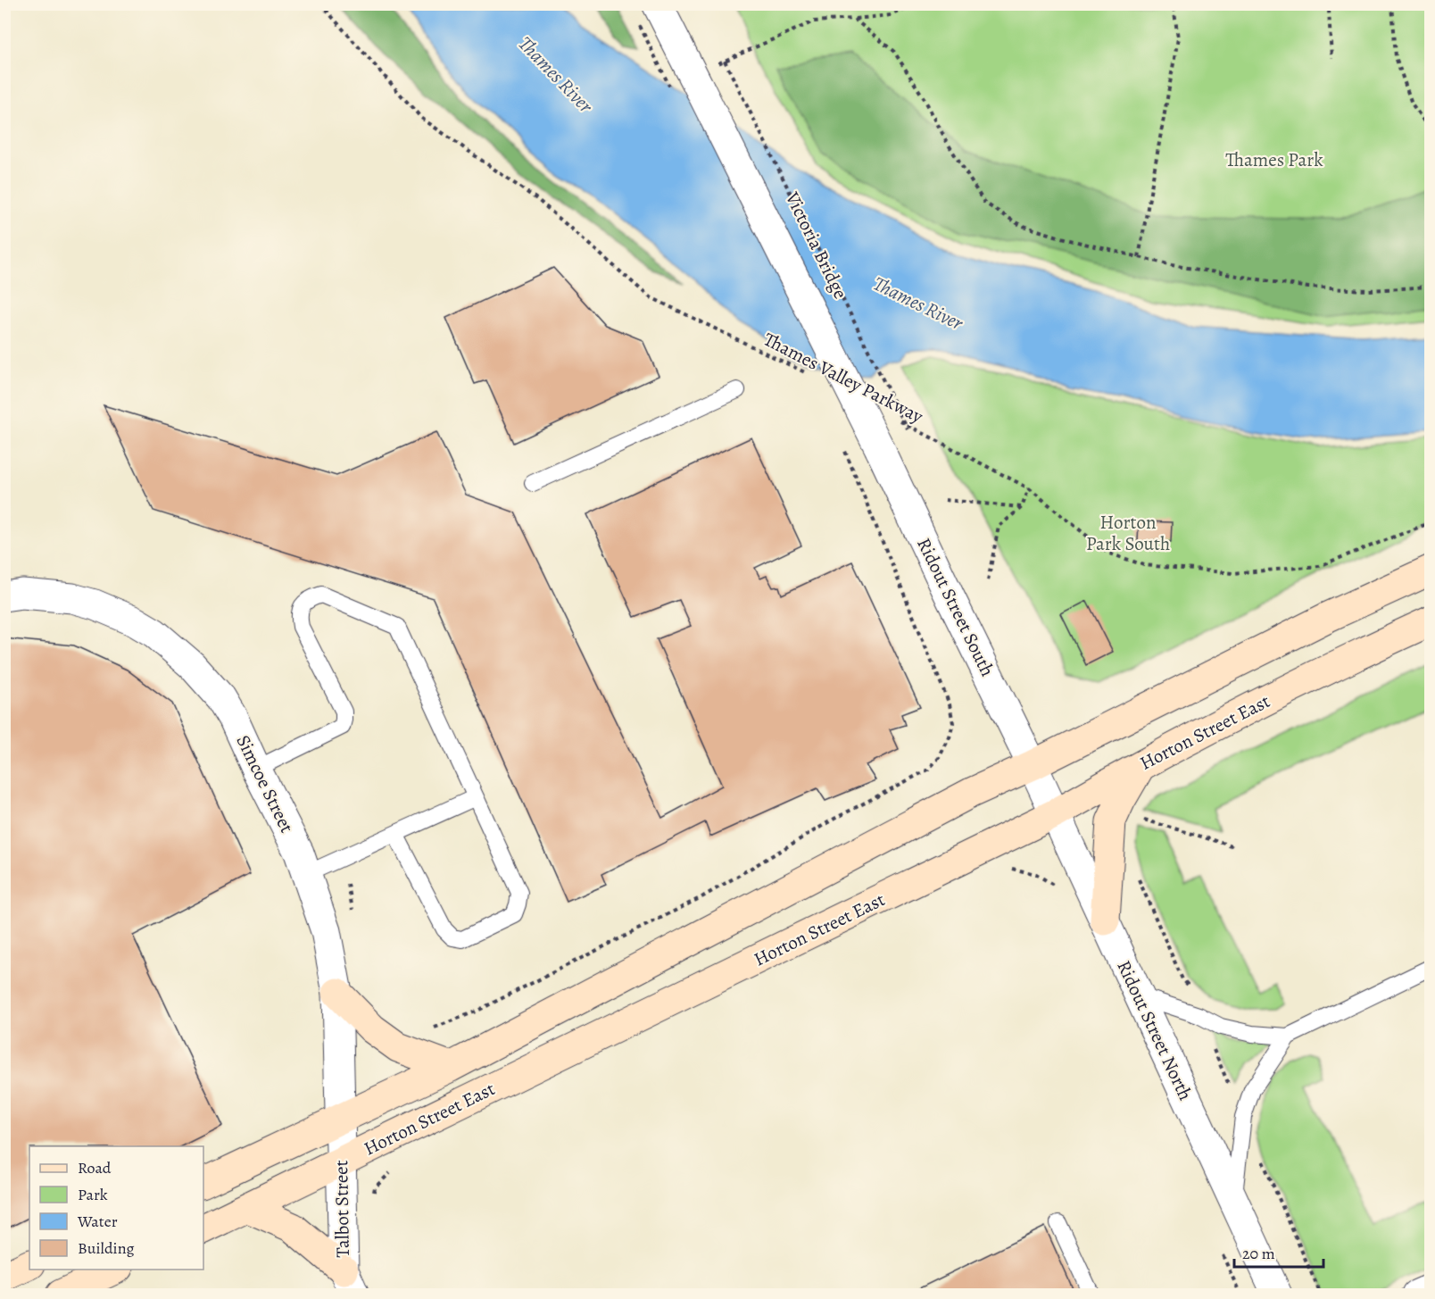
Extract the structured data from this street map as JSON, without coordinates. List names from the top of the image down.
{
  "streets": {
    "main road": ["Horton Street East"],
    "street": [
      "Victoria Bridge",
      "Ridout Street South",
      "Simcoe Street",
      "Ridout Street North",
      "Talbot Street"
    ],
    "path": ["Thames Valley Parkway"]
  },
  "crossings": [
    ["Victoria Bridge", "Ridout Street South"],
    ["Ridout Street South", "Horton Street East"],
    ["Ridout Street South", "Ridout Street North"],
    ["Horton Street East", "Simcoe Street"],
    ["Horton Street East", "Ridout Street North"],
    ["Horton Street East", "Talbot Street"],
    ["Simcoe Street", "Talbot Street"]
  ],
  "water": ["Thames River"],
  "parks": ["Thames Park", "Horton Park South"],
  "legend": [
    "Road",
    "Park",
    "Water",
    "Building"
  ],
  "scale_bar": "20 m"
}
